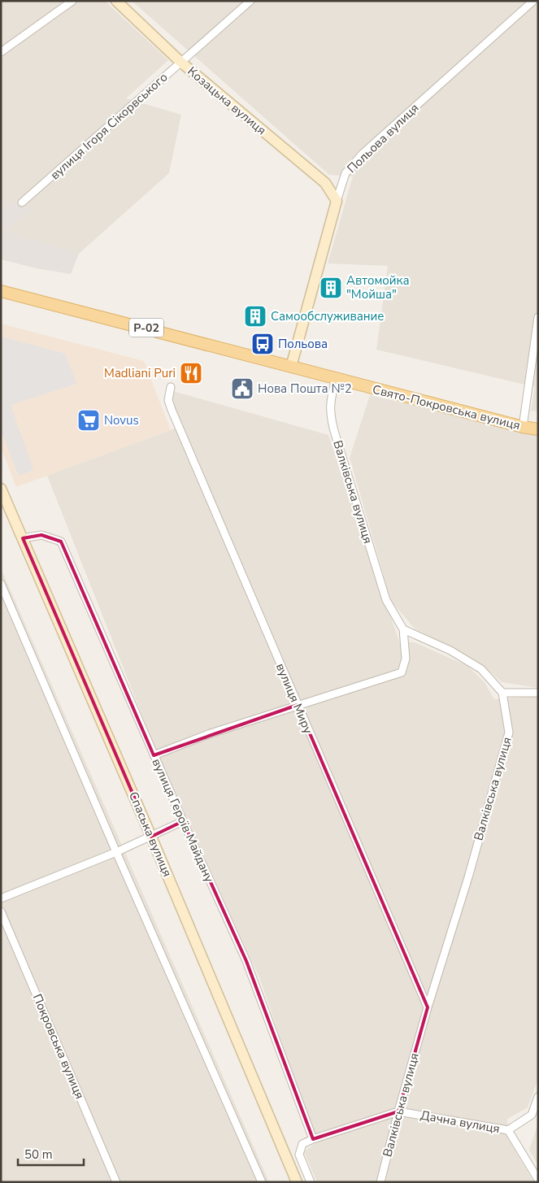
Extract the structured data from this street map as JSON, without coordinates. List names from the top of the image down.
{
  "streets": {
    "main road": ["Р-02", "Свято-Покровська вулиця"],
    "street": [
      "Козацька вулиця",
      "вулиця Ігоря Сікорвського",
      "Польова вулиця",
      "Валківська вулиця",
      "вулиця Миру",
      "вулиця Героїв Майдану",
      "Спаська вулиця",
      "Покровська вулиця",
      "Дачна вулиця"
    ]
  },
  "crossings": [
    ["Козацька вулиця", "вулиця Ігоря Сікорвського"],
    ["Козацька вулиця", "Польова вулиця"],
    ["Польова вулиця", "Свято-Покровська вулиця"],
    ["Свято-Покровська вулиця", "Валківська вулиця"],
    ["Валківська вулиця", "вулиця Миру"],
    ["Валківська вулиця", "Дачна вулиця"],
    ["вулиця Героїв Майдану", "Спаська вулиця"],
    ["вулиця Героїв Майдану", "Дачна вулиця"]
  ],
  "places": {
    "building": ["Автомойка \"Мойша\"", "Самообслуживание"],
    "bus stop": ["Польова"],
    "restaurant": ["Madliani Puri"],
    "public building": ["Нова Пошта №2"],
    "supermarket": ["Novus"]
  },
  "scale_bar": "50 m"
}
